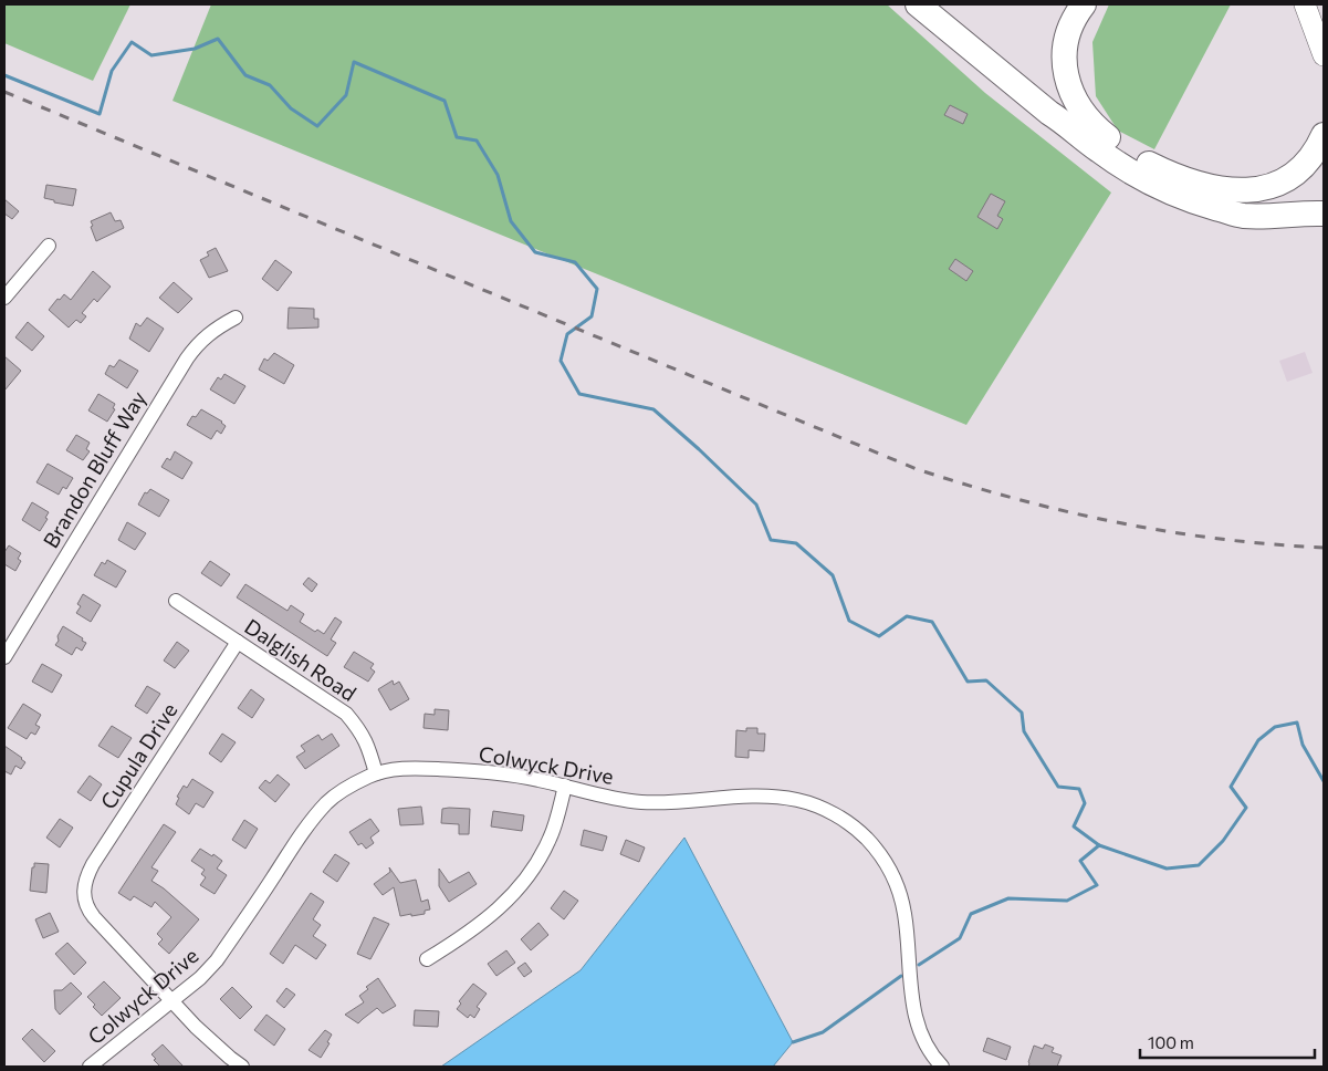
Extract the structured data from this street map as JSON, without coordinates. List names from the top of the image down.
{
  "streets": {
    "street": [
      "Brandon Bluff Way",
      "Dalglish Road",
      "Cupula Drive",
      "Colwyck Drive"
    ]
  },
  "crossings": [
    ["Dalglish Road", "Cupula Drive"],
    ["Dalglish Road", "Colwyck Drive"],
    ["Cupula Drive", "Colwyck Drive"]
  ],
  "scale_bar": "100 m"
}
